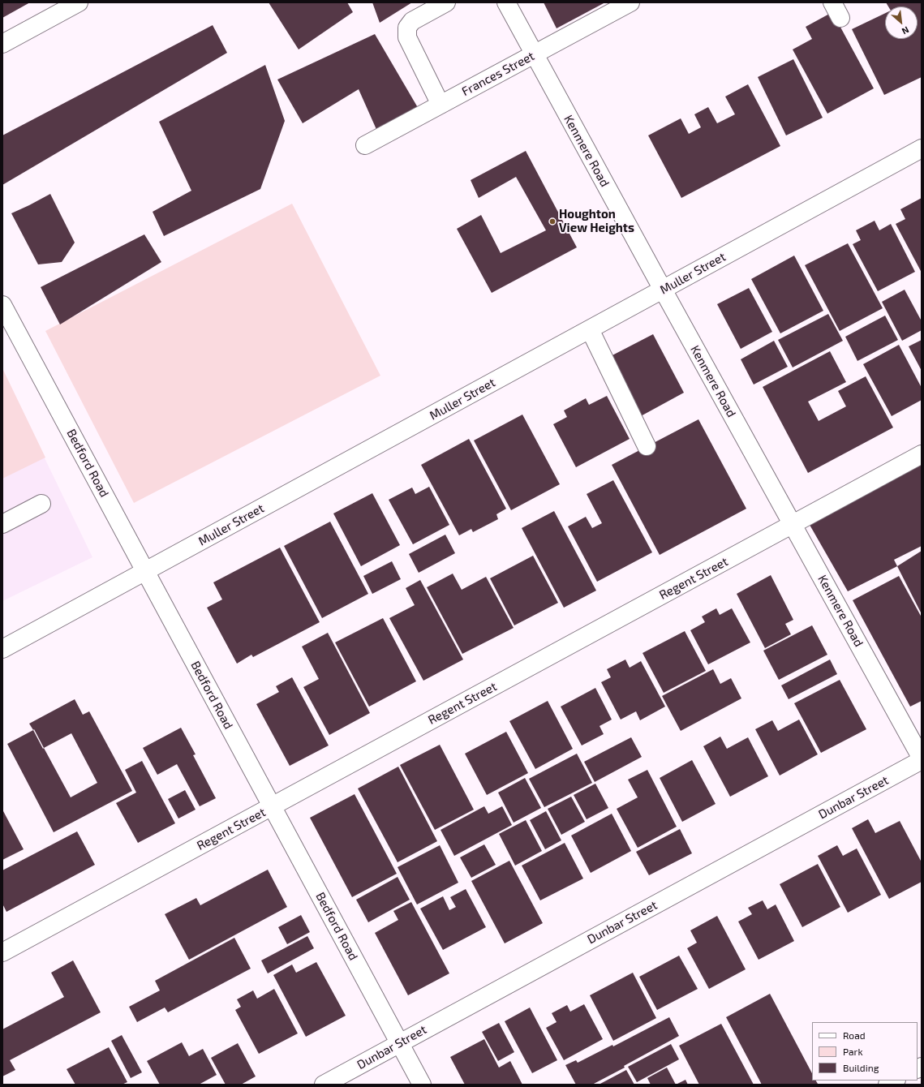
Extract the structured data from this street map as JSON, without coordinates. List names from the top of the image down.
{
  "streets": {
    "street": [
      "Frances Street",
      "Kenmere Road",
      "Muller Street",
      "Bedford Road",
      "Regent Street",
      "Dunbar Street"
    ]
  },
  "crossings": [
    ["Frances Street", "Kenmere Road"],
    ["Kenmere Road", "Muller Street"],
    ["Kenmere Road", "Regent Street"],
    ["Kenmere Road", "Dunbar Street"],
    ["Muller Street", "Bedford Road"],
    ["Bedford Road", "Regent Street"],
    ["Bedford Road", "Dunbar Street"]
  ],
  "places": ["Houghton View Heights"],
  "legend": ["Road", "Park", "Building"],
  "north": "bottom right"
}
